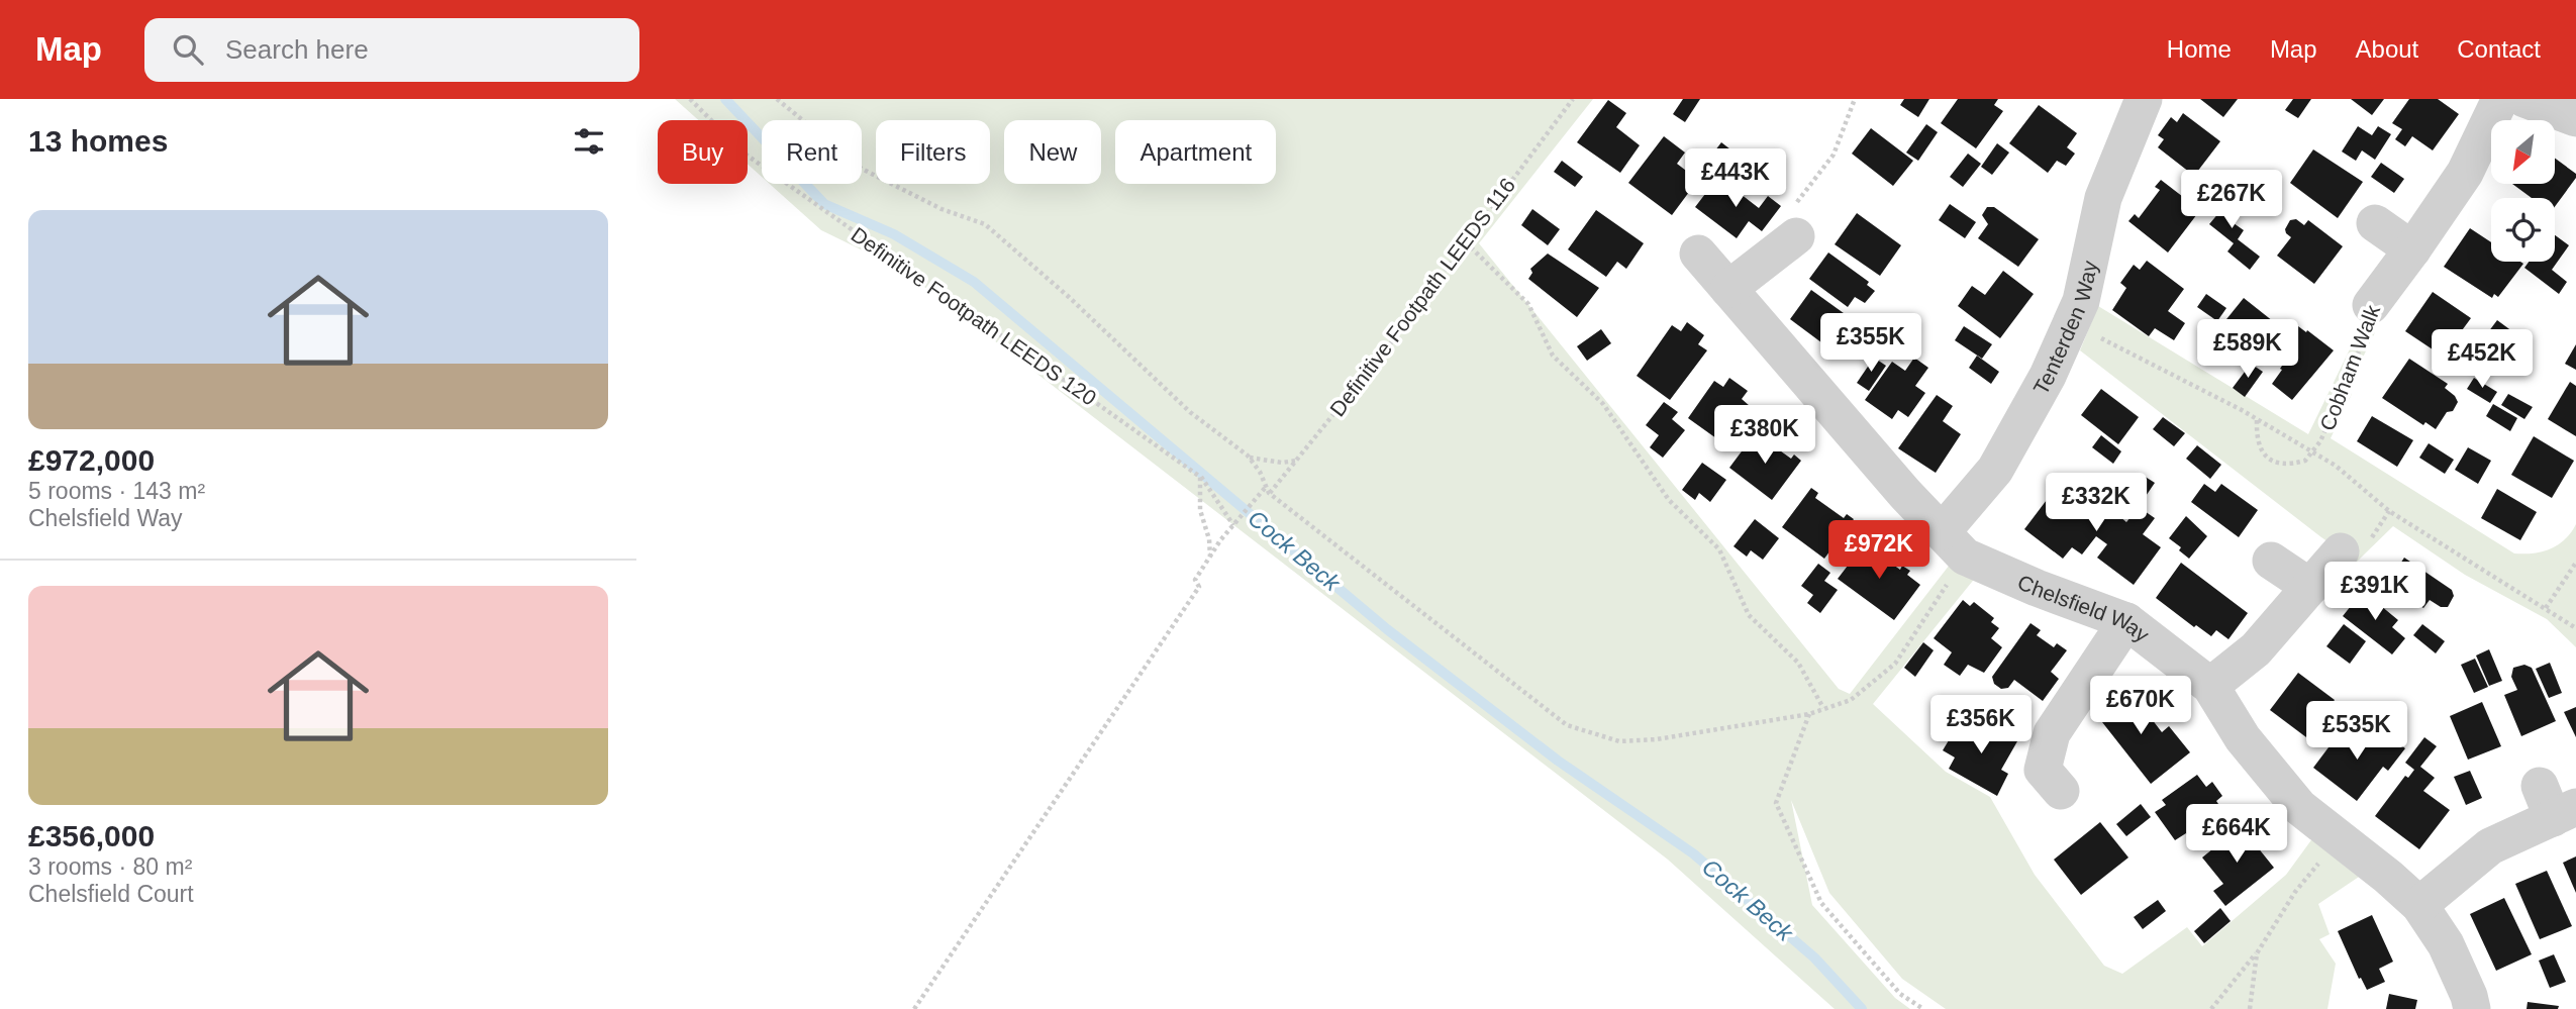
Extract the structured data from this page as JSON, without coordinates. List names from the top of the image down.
{
  "streets": {
    "street": ["Tenterden Way", "Cobham Walk", "Chelsfield Way"],
    "path": ["Definitive Footpath LEEDS 116", "Definitive Footpath LEEDS 120"]
  },
  "crossings": [
    ["Tenterden Way", "Chelsfield Way"]
  ],
  "water": ["Cock Beck"],
  "north": "bottom left",
  "page": {
    "header": "Map",
    "search": "Search here",
    "nav": [
      "Home",
      "Map",
      "About",
      "Contact"
    ],
    "heading": "13 homes",
    "chip": [
      "Buy",
      "Rent",
      "Filters",
      "New",
      "Apartment"
    ],
    "price": [
      "£443K",
      "£267K",
      "£355K",
      "£589K",
      "£452K",
      "£380K",
      "£332K",
      "£972K",
      "£391K",
      "£670K",
      "£356K",
      "£535K",
      "£664K"
    ],
    "list": [
      {
        "name": "£972,000",
        "note": "5 rooms · 143 m² · Chelsfield Way"
      },
      {
        "name": "£356,000",
        "note": "3 rooms · 80 m² · Chelsfield Court"
      }
    ]
  }
}
